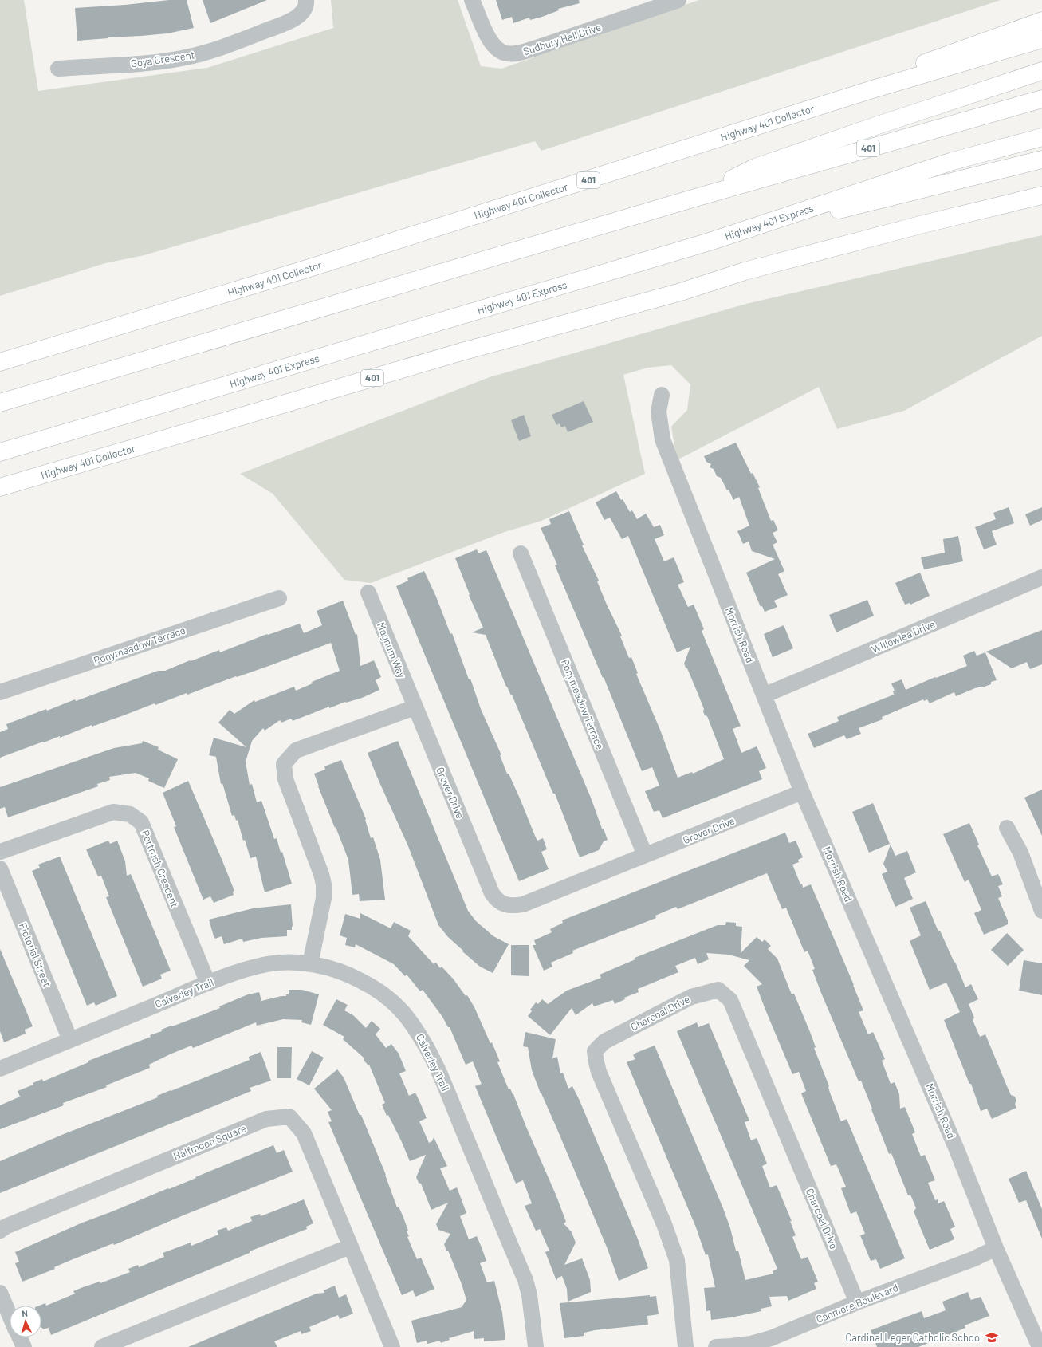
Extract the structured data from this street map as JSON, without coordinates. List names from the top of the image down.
{
  "streets": {
    "highway": ["Highway 401 Collector", "401", "Highway 401 Express"],
    "street": [
      "Sudbury Hall Drive",
      "Goya Crescent",
      "Morrish Road",
      "Willowlea Drive",
      "Ponymeadow Terrace",
      "Magnum Way",
      "Grover Drive",
      "Portrush Crescent",
      "Pictorial Street",
      "Calverley Trail",
      "Charcoal Drive",
      "Halfmoon Square",
      "Canmore Boulevard"
    ]
  },
  "crossings": [
    ["Morrish Road", "Willowlea Drive"],
    ["Morrish Road", "Grover Drive"],
    ["Morrish Road", "Canmore Boulevard"],
    ["Ponymeadow Terrace", "Grover Drive"],
    ["Magnum Way", "Grover Drive"],
    ["Portrush Crescent", "Calverley Trail"],
    ["Pictorial Street", "Calverley Trail"],
    ["Charcoal Drive", "Canmore Boulevard"]
  ],
  "places": {
    "school or university": ["Cardinal Leger Catholic School"]
  },
  "north": "top"
}
